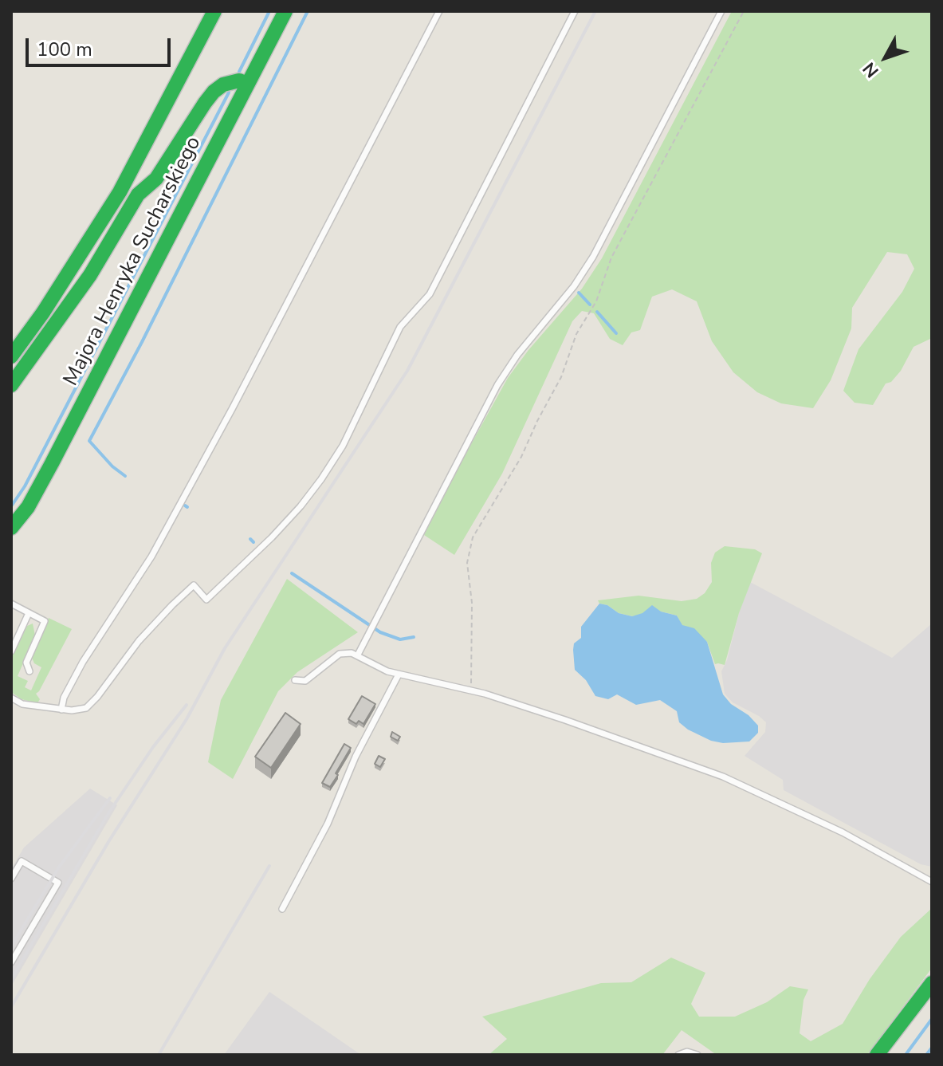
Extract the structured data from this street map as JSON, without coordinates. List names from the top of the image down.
{
  "streets": {
    "main road": ["Majora Henryka Sucharskiego"]
  },
  "scale_bar": "100 m",
  "north": "bottom left"
}
